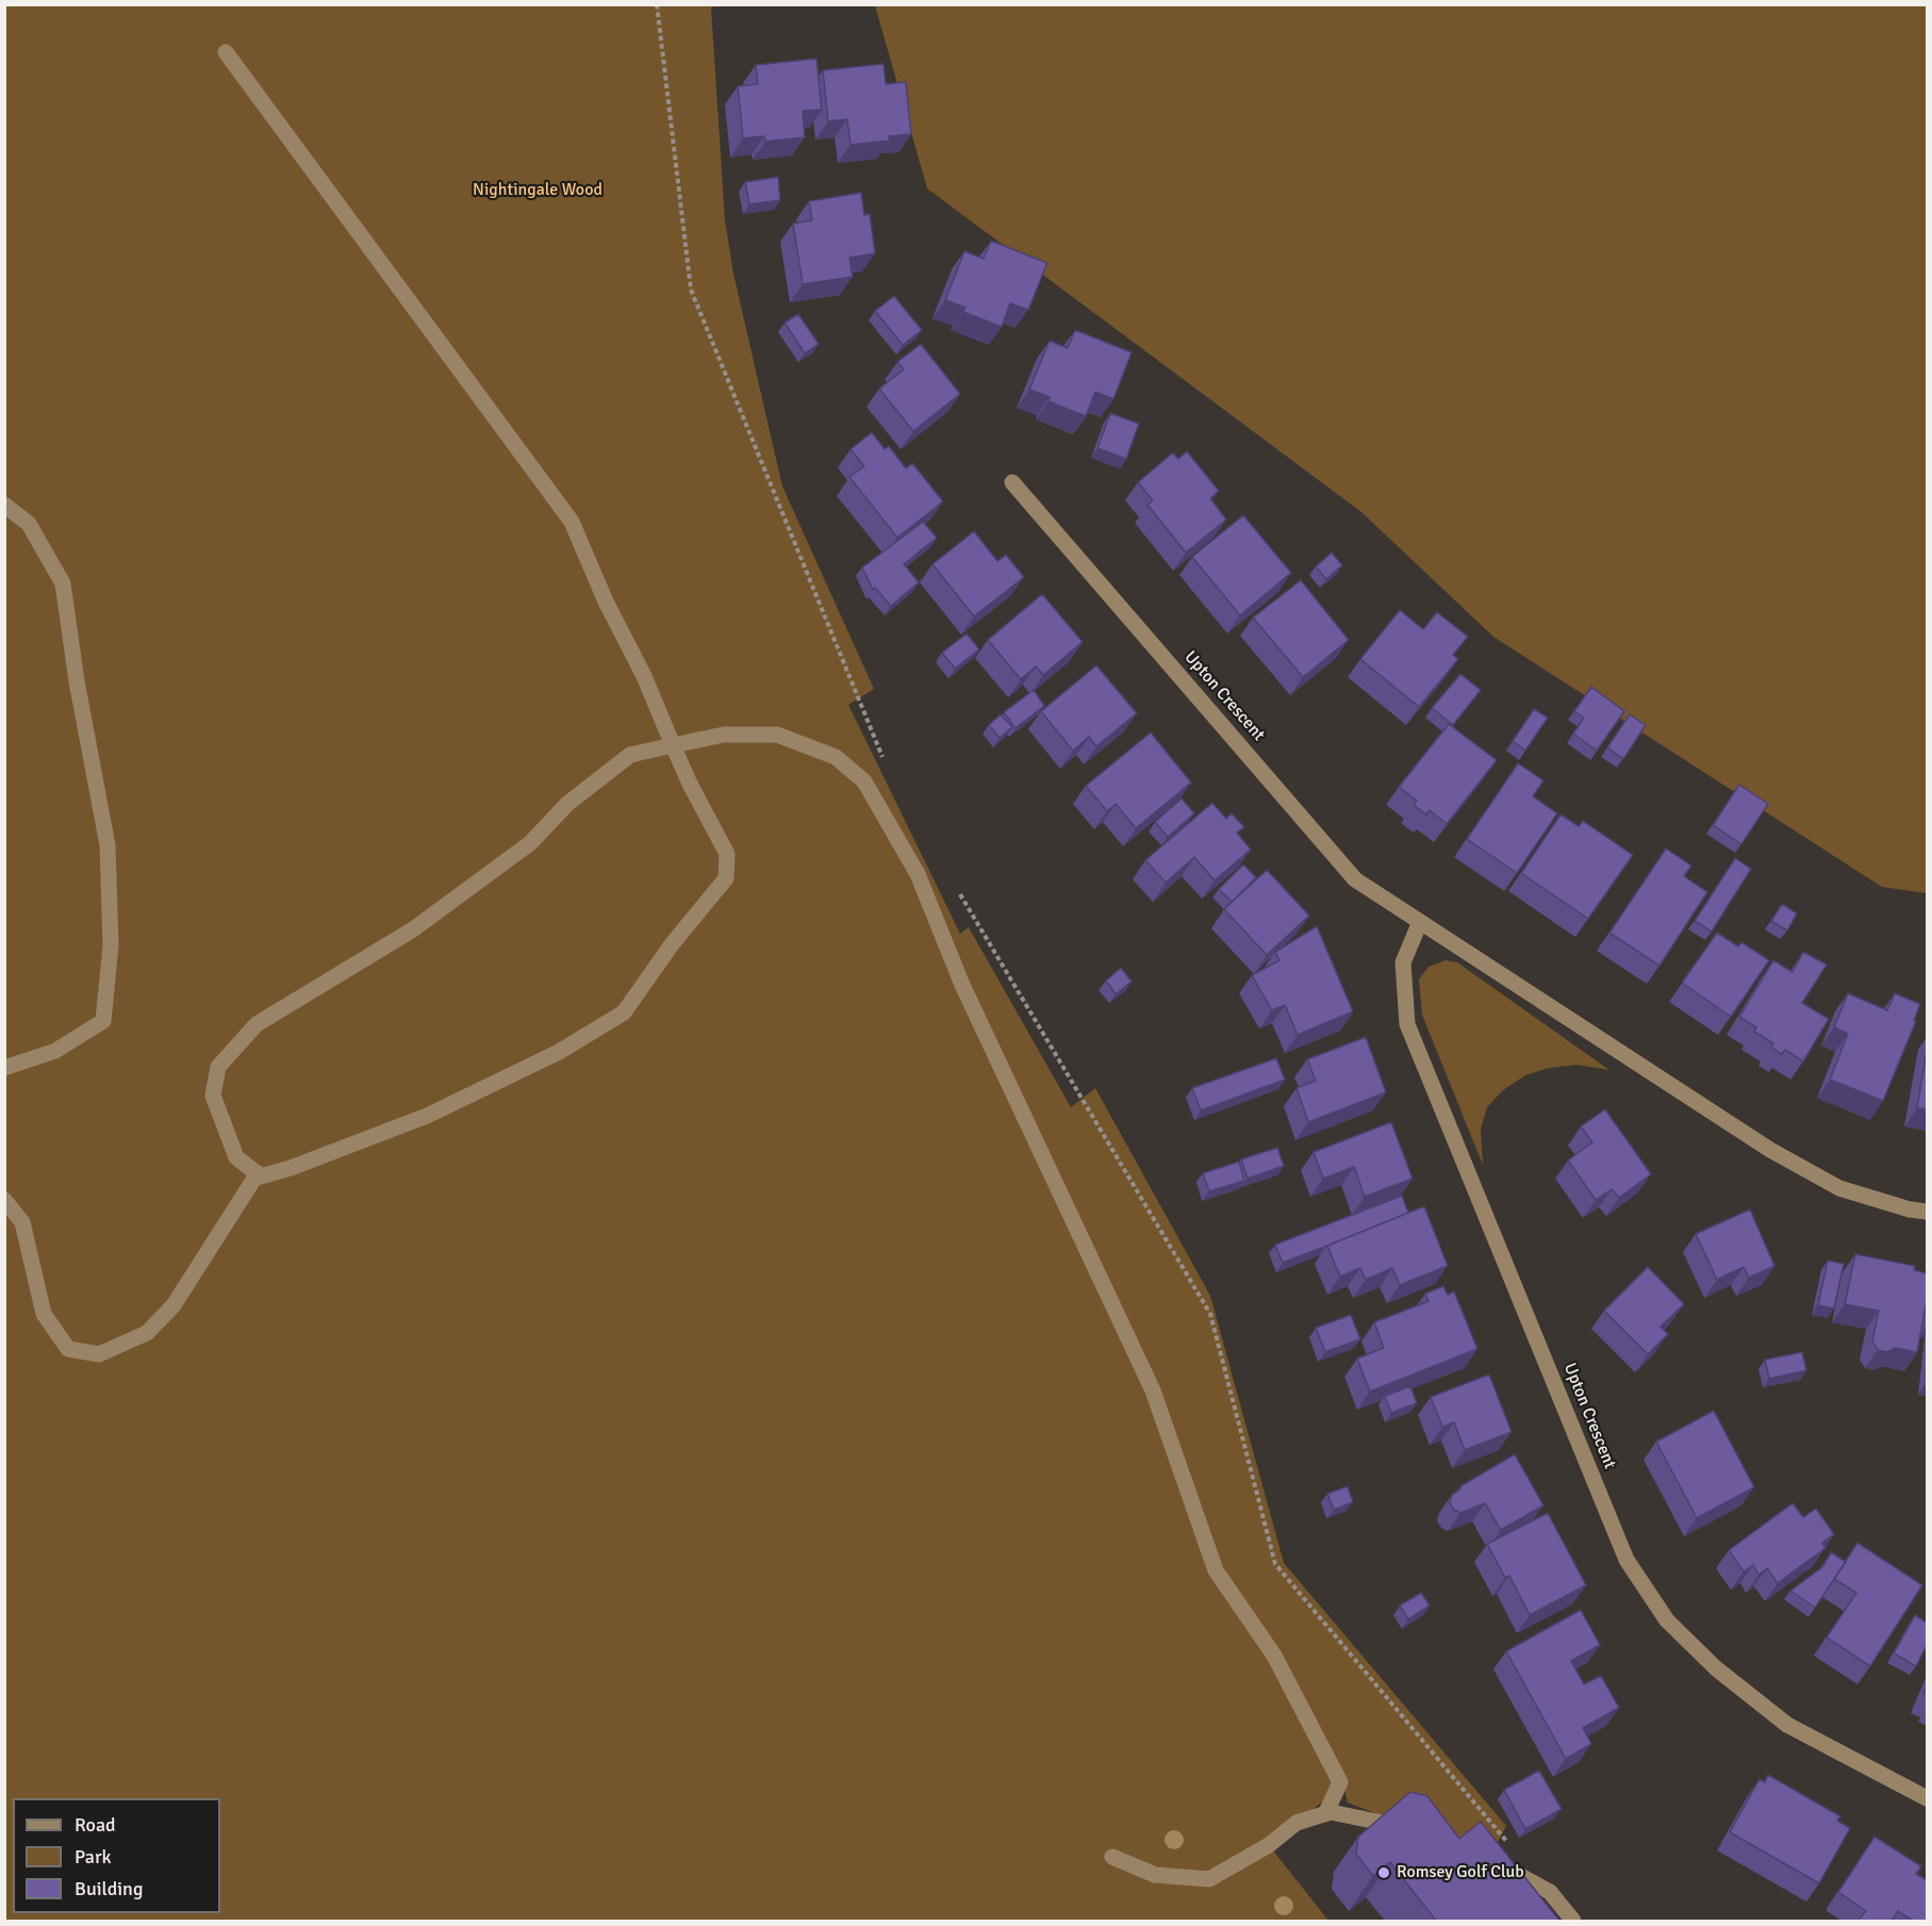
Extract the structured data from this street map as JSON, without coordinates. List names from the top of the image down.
{
  "streets": {
    "street": ["Upton Crescent"]
  },
  "parks": ["Nightingale Wood"],
  "places": ["Romsey Golf Club"],
  "legend": ["Road", "Park", "Building"]
}
